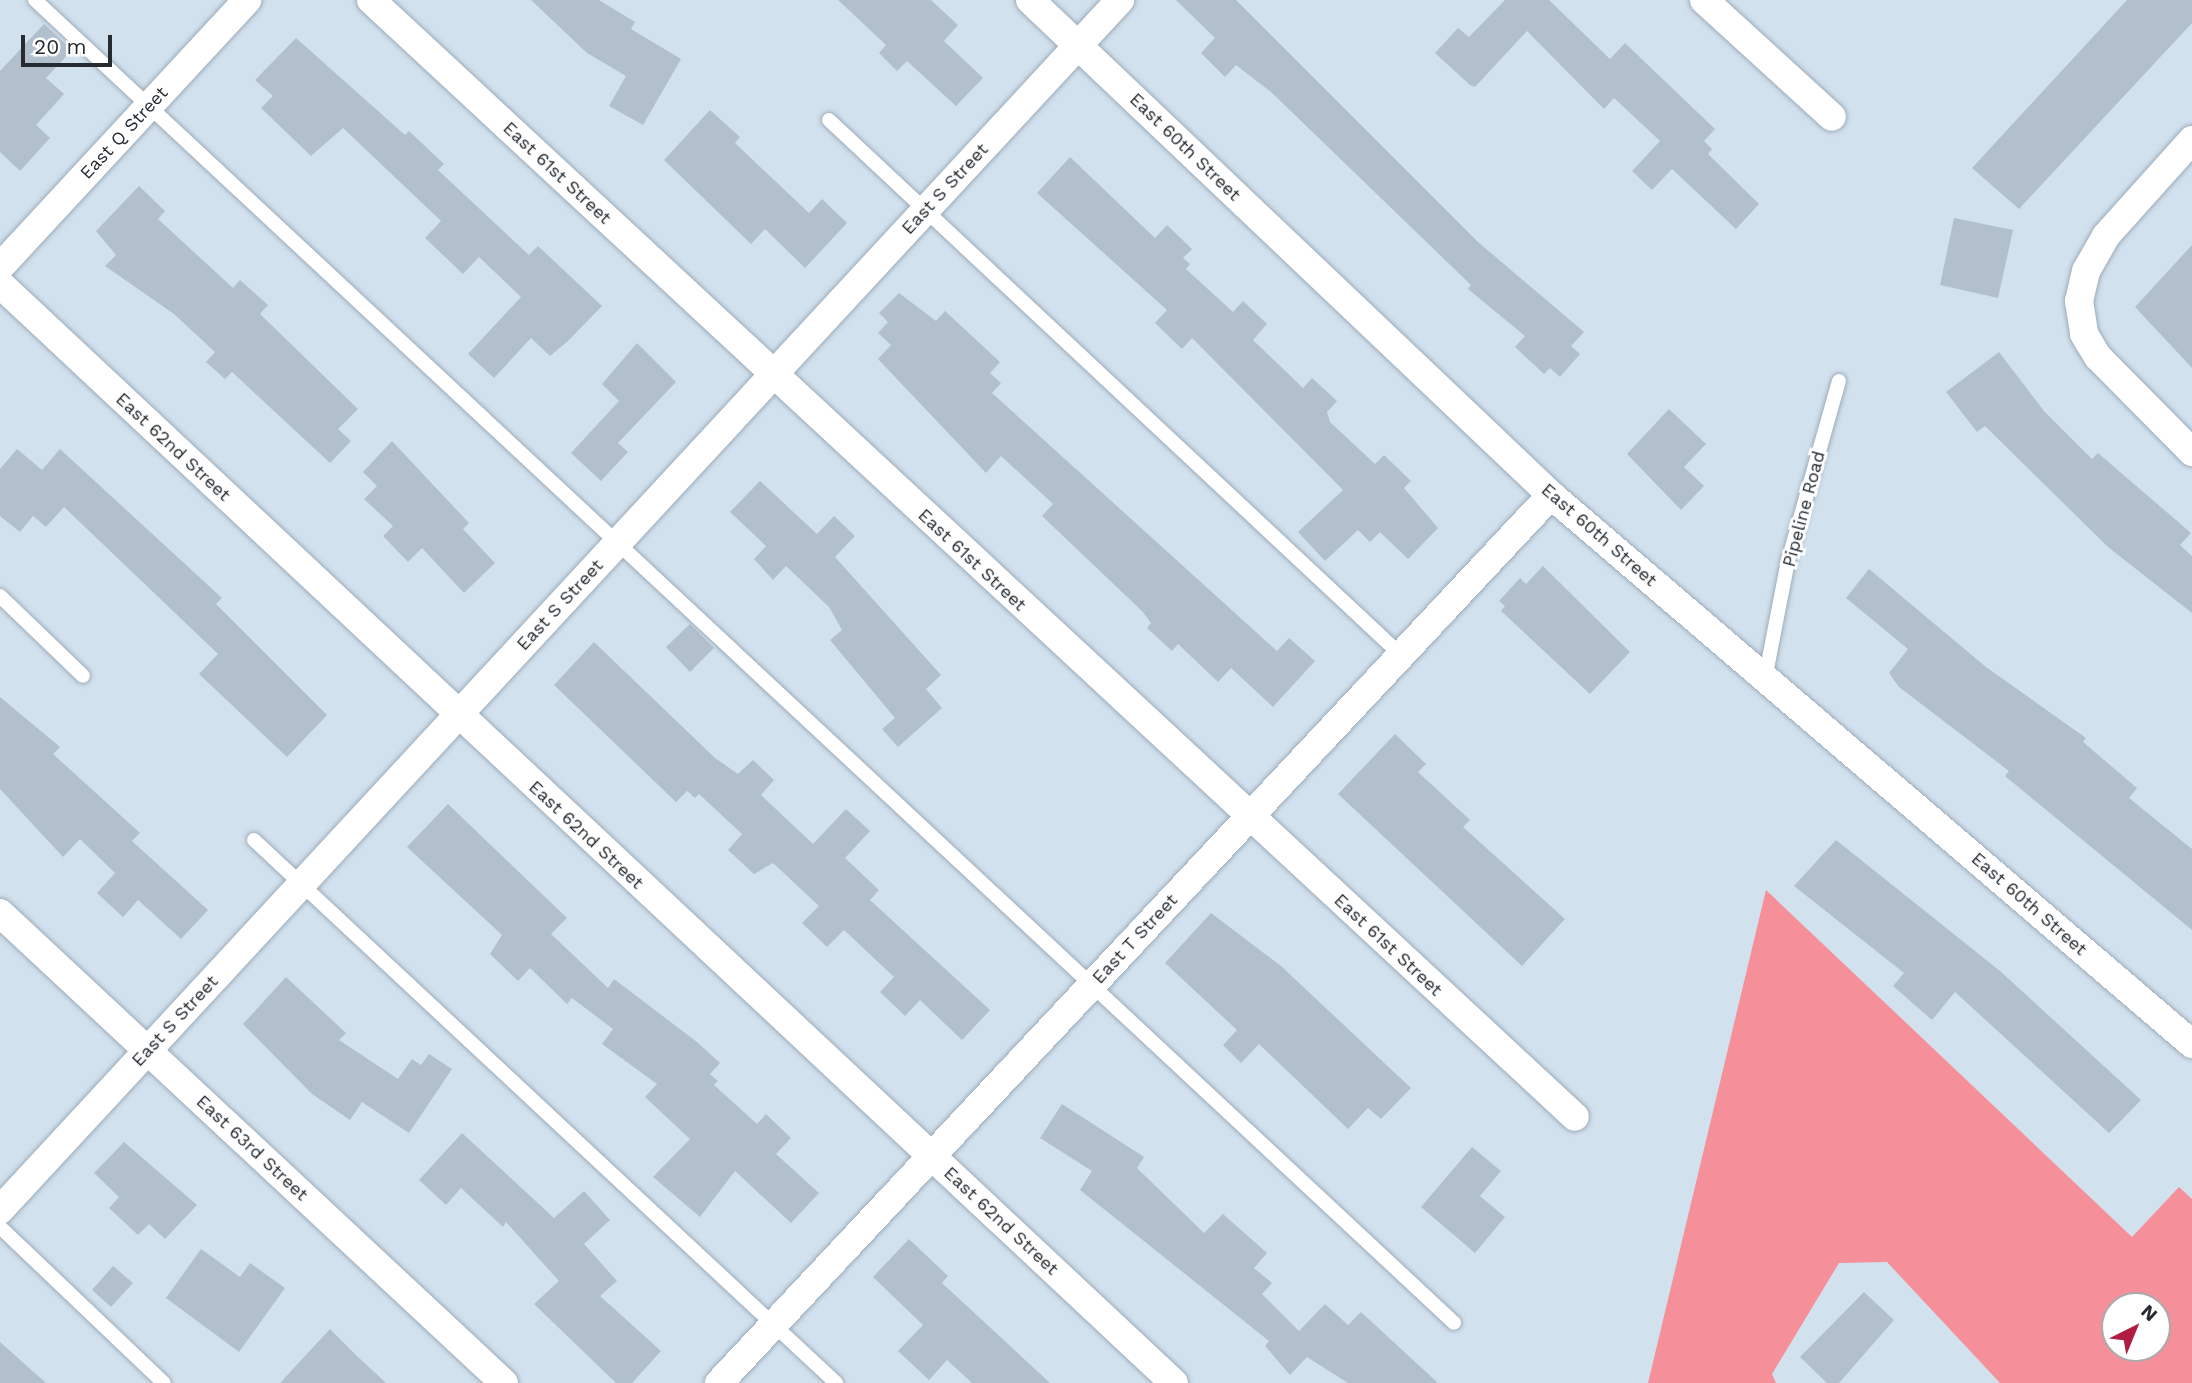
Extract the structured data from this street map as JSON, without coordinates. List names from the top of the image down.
{
  "streets": {
    "street": [
      "East Q Street",
      "East 60th Street",
      "East 61st Street",
      "East S Street",
      "East 62nd Street",
      "East T Street",
      "East 63rd Street"
    ],
    "lane": ["Pipeline Road"]
  },
  "crossings": [
    ["East 60th Street", "East S Street"],
    ["East 60th Street", "Pipeline Road"],
    ["East 60th Street", "East T Street"],
    ["East 61st Street", "East S Street"],
    ["East 61st Street", "East T Street"],
    ["East S Street", "East 62nd Street"],
    ["East S Street", "East 63rd Street"],
    ["East 62nd Street", "East T Street"]
  ],
  "scale_bar": "20 m",
  "north": "top right"
}
